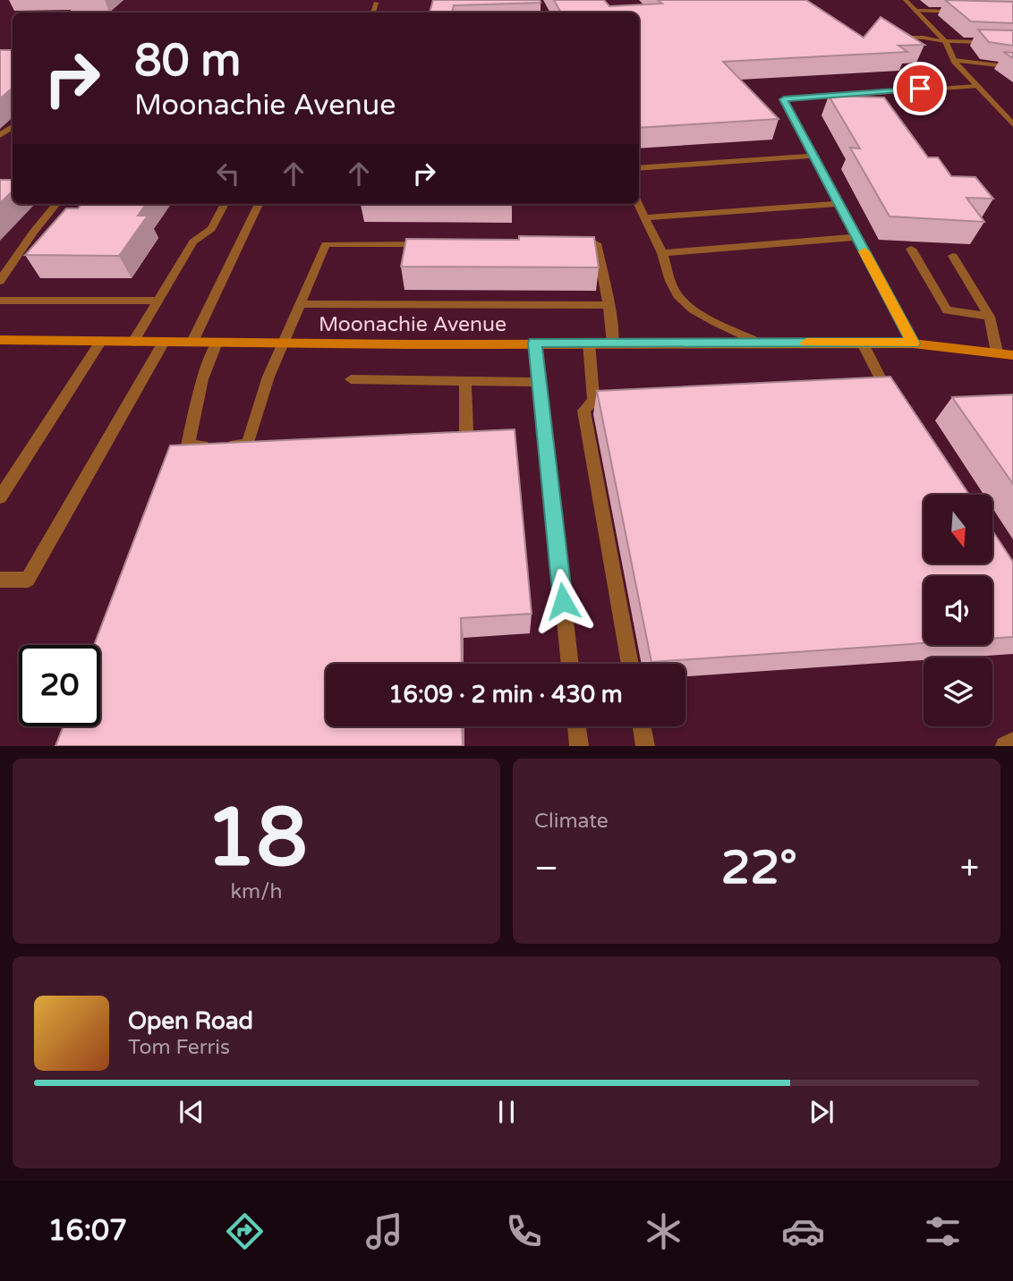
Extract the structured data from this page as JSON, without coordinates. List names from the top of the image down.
{
  "streets": {
    "main road": ["Moonachie Avenue"]
  },
  "north": "bottom",
  "page": {
    "turn": ["80 m", "Moonachie Avenue"],
    "limit": "20",
    "trip": "16:09 · 2 min · 430 m",
    "tile": [
      ["18", "km/h"],
      "Climate"
    ],
    "heat": ["−", "22°", "+"],
    "song": ["Open Road", "Tom Ferris"],
    "tabs": "16:07"
  }
}
